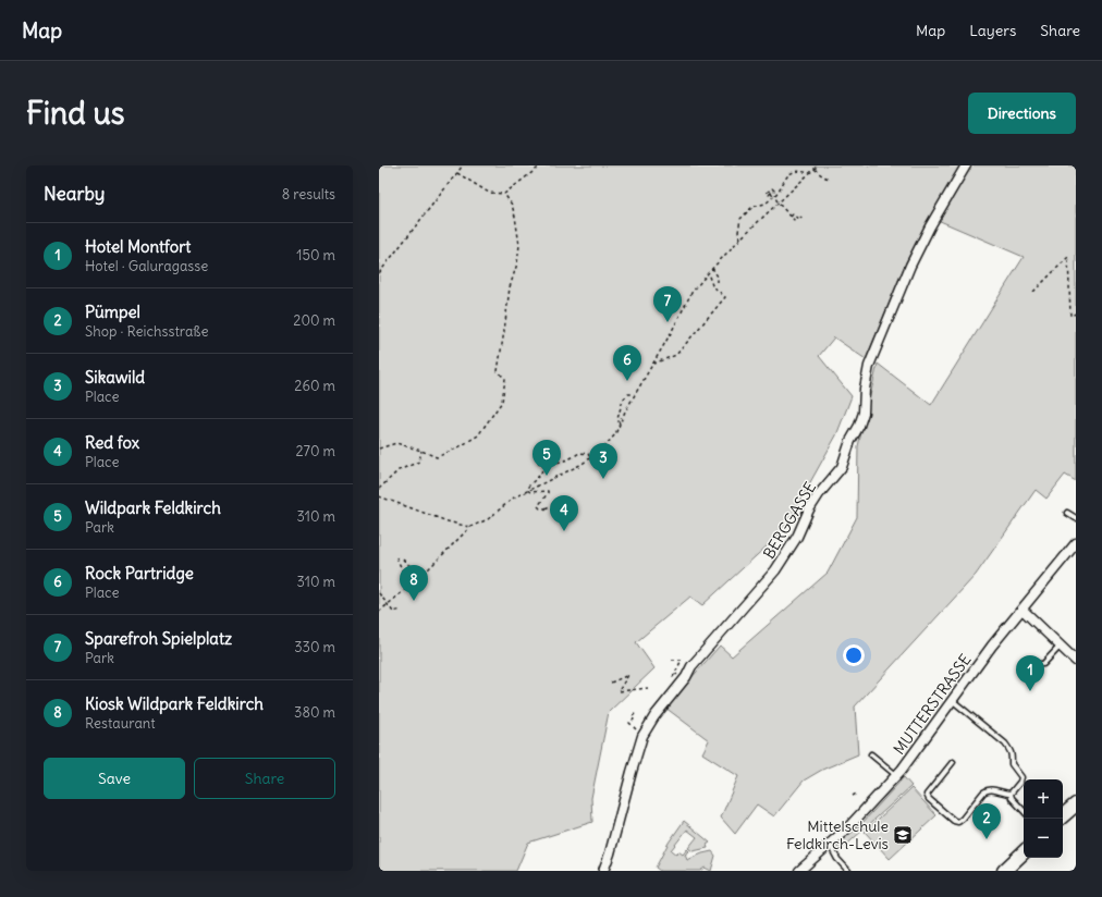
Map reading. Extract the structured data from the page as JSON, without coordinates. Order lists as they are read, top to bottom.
{
  "streets": {
    "street": ["BERGGASSE", "MUTTERSTRASSE"]
  },
  "places": {
    "school or university": ["Mittelschule Feldkirch-Levis"]
  },
  "page": {
    "header": "Map",
    "nav": ["Map", "Layers", "Share"],
    "buttons": [
      "Directions",
      ["Save", "Share"]
    ],
    "title": "Find us",
    "heading": ["Nearby", "8 results"],
    "list": [
      {
        "mark": "1",
        "name": "Hotel Montfort",
        "note": "Hotel · Galuragasse",
        "value": "150 m"
      },
      {
        "mark": "2",
        "name": "Pümpel",
        "note": "Shop · Reichsstraße",
        "value": "200 m"
      },
      {
        "mark": "3",
        "name": "Sikawild",
        "note": "Place",
        "value": "260 m"
      },
      {
        "mark": "4",
        "name": "Red fox",
        "note": "Place",
        "value": "270 m"
      },
      {
        "mark": "5",
        "name": "Wildpark Feldkirch",
        "note": "Park",
        "value": "310 m"
      },
      {
        "mark": "6",
        "name": "Rock Partridge",
        "note": "Place",
        "value": "310 m"
      },
      {
        "mark": "7",
        "name": "Sparefroh Spielplatz",
        "note": "Park",
        "value": "330 m"
      },
      {
        "mark": "8",
        "name": "Kiosk Wildpark Feldkirch",
        "note": "Restaurant",
        "value": "380 m"
      }
    ],
    "pins": [
      "7",
      "6",
      "5",
      "3",
      "4",
      "8",
      "1",
      "2"
    ],
    "map_buttons": ["+", "−"]
  }
}
